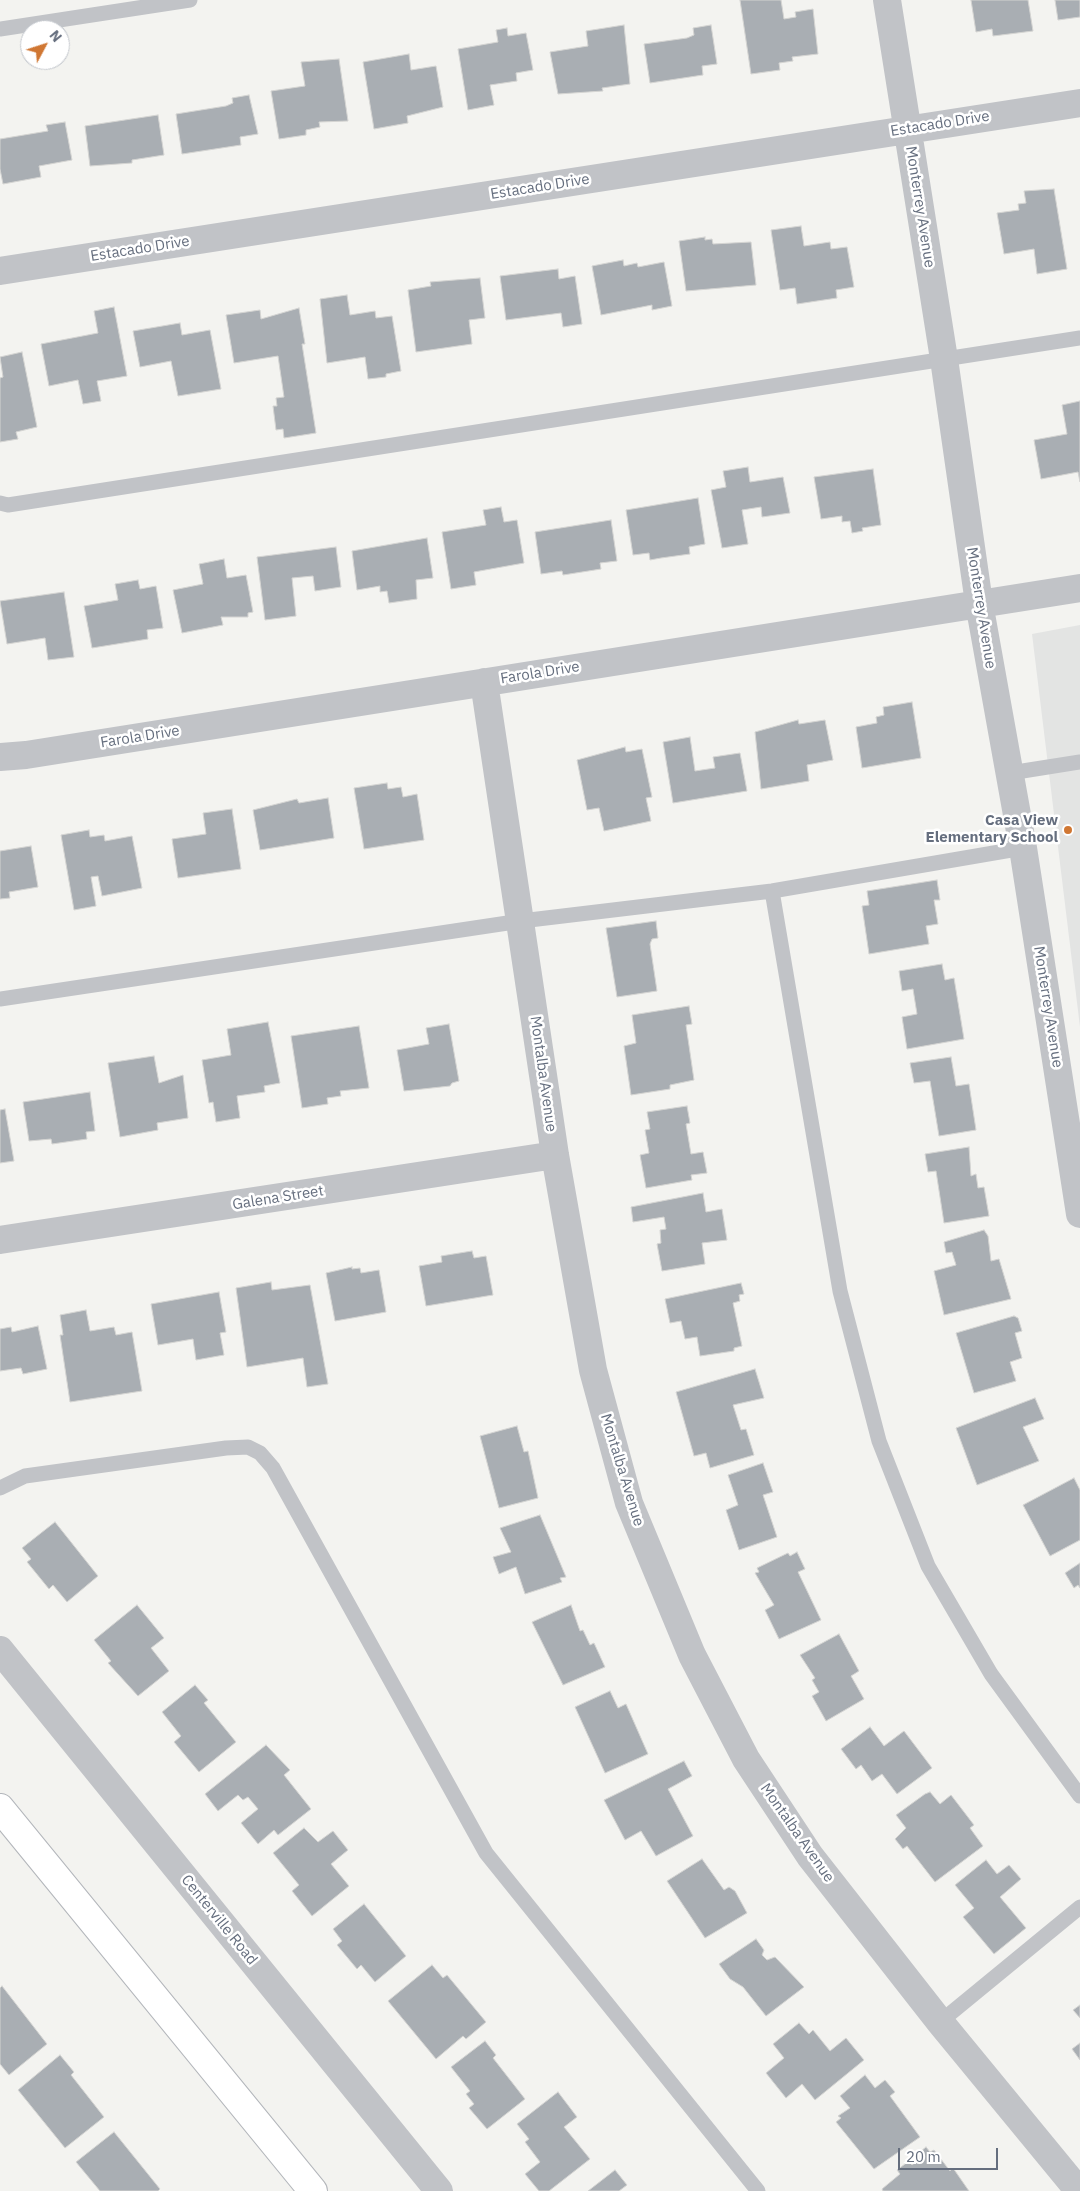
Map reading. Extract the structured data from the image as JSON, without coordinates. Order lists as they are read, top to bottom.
{
  "streets": {
    "street": [
      "Estacado Drive",
      "Monterrey Avenue",
      "Farola Drive",
      "Montalba Avenue",
      "Galena Street",
      "Centerville Road"
    ]
  },
  "crossings": [
    ["Estacado Drive", "Monterrey Avenue"],
    ["Monterrey Avenue", "Farola Drive"],
    ["Farola Drive", "Montalba Avenue"],
    ["Montalba Avenue", "Galena Street"]
  ],
  "places": ["Casa View Elementary School"],
  "scale_bar": "20 m",
  "north": "top right"
}
